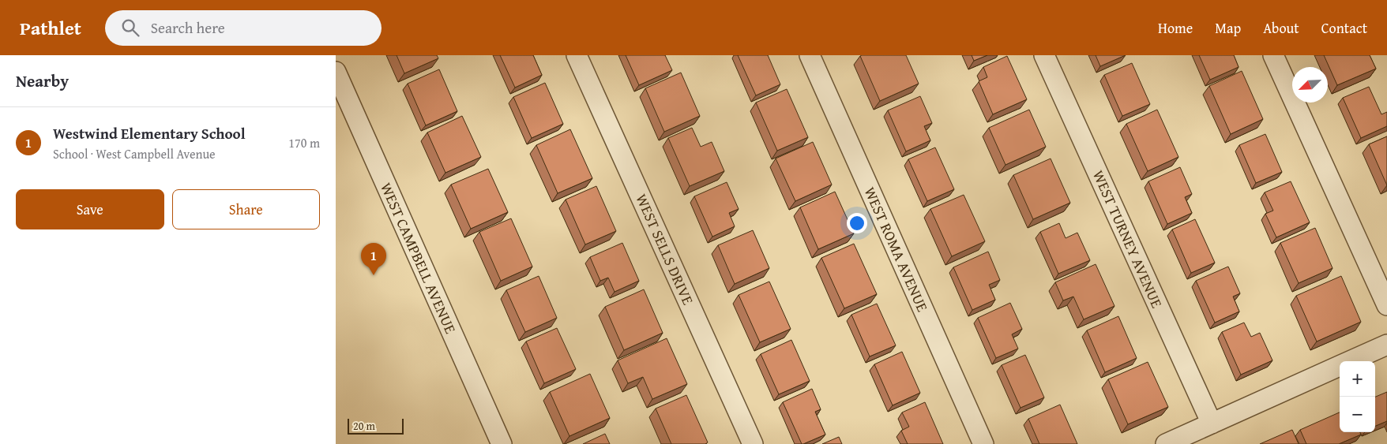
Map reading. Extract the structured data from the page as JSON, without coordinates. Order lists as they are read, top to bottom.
{
  "streets": {
    "street": [
      "WEST TURNEY AVENUE",
      "WEST SELLS DRIVE",
      "WEST ROMA AVENUE",
      "WEST CAMPBELL AVENUE"
    ]
  },
  "scale_bar": "20 m",
  "north": "bottom left",
  "page": {
    "header": "Pathlet",
    "search": "Search here",
    "nav": [
      "Home",
      "Map",
      "About",
      "Contact"
    ],
    "heading": "Nearby",
    "list": [
      {
        "mark": "1",
        "name": "Westwind Elementary School",
        "note": "School · West Campbell Avenue",
        "value": "170 m"
      }
    ],
    "buttons": ["Save", "Share"],
    "pins": "1",
    "map_buttons": ["+", "−"],
    "scale": "20 m"
  }
}
